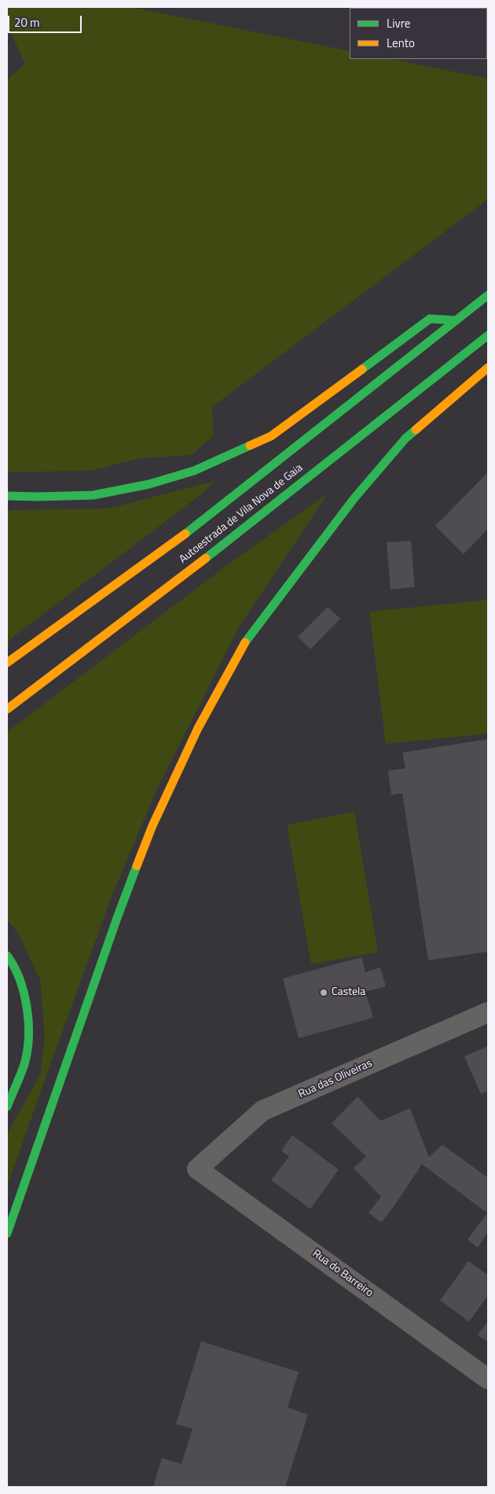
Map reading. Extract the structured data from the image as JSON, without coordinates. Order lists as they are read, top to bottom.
{
  "streets": {
    "highway": ["Autoestrada de Vila Nova de Gaia"],
    "street": ["Rua das Oliveiras", "Rua do Barreiro"]
  },
  "crossings": [
    ["Rua das Oliveiras", "Rua do Barreiro"]
  ],
  "places": ["Castela"],
  "legend": ["Livre", "Lento"],
  "scale_bar": "20 m"
}
